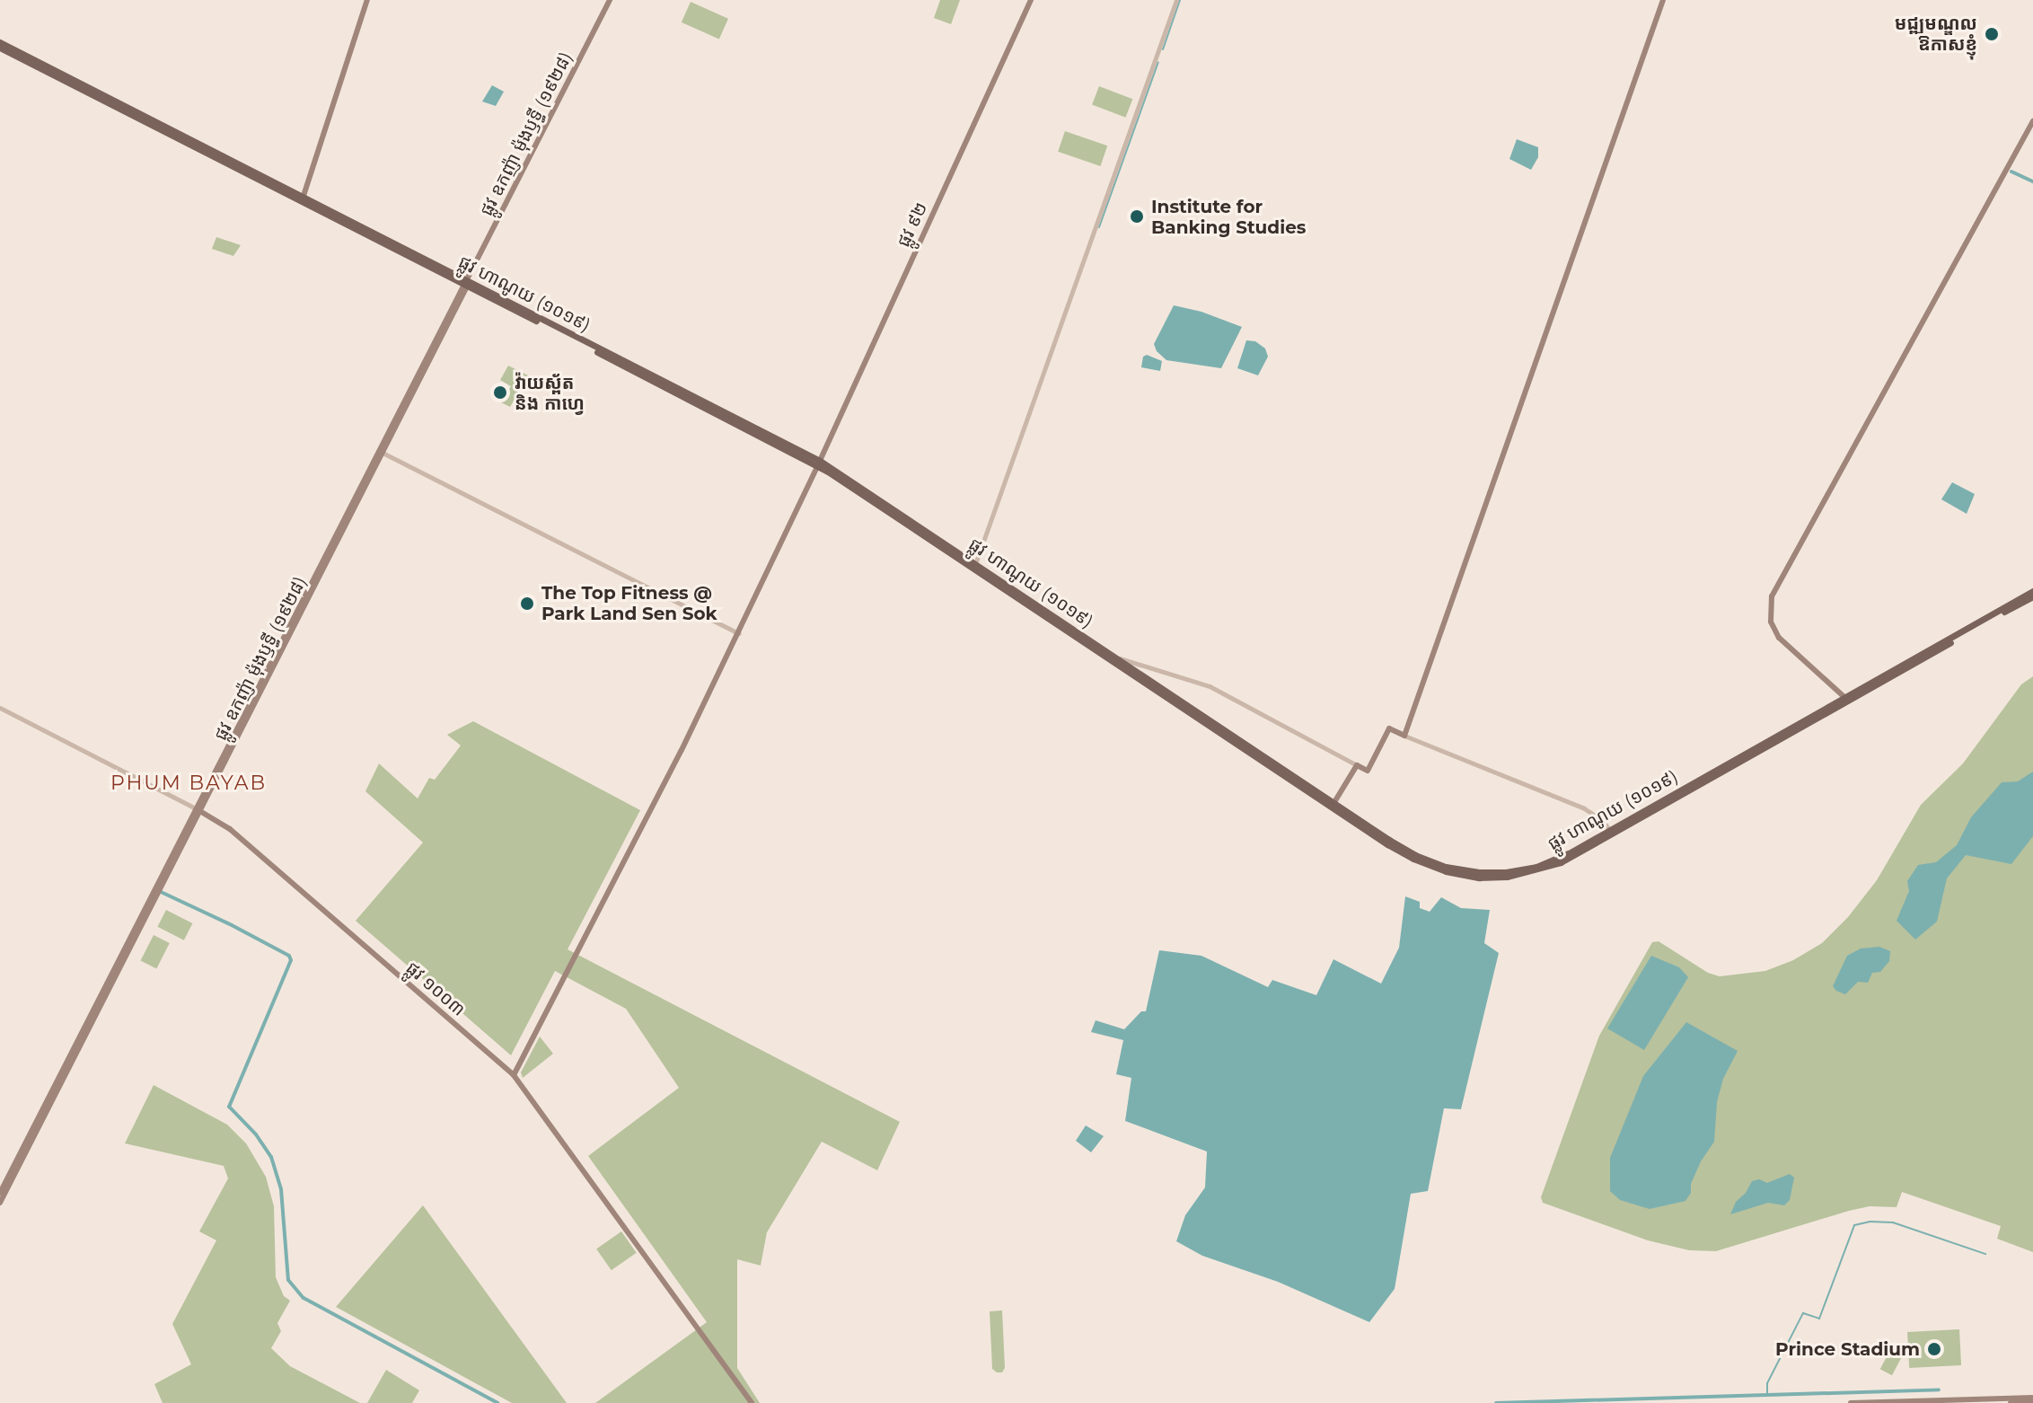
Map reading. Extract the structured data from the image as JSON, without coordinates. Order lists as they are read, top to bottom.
{
  "streets": {
    "main road": [
      "ផ្លូវ ឧកញ៉ា ម៉ុងឫទ្ធី (១៩២៨)",
      "ផ្លូវ ៩២",
      "ផ្លូវ ហាណូយ (១០១៩)",
      "ផ្លូវ ១០០៣"
    ]
  },
  "crossings": [
    ["ផ្លូវ ឧកញ៉ា ម៉ុងឫទ្ធី (១៩២៨)", "ផ្លូវ ហាណូយ (១០១៩)"],
    ["ផ្លូវ ឧកញ៉ា ម៉ុងឫទ្ធី (១៩២៨)", "ផ្លូវ ១០០៣"],
    ["ផ្លូវ ៩២", "ផ្លូវ ហាណូយ (១០១៩)"],
    ["ផ្លូវ ៩២", "ផ្លូវ ១០០៣"]
  ],
  "districts": ["PHUM BAYAB"],
  "places": [
    "មជ្ឍមណ្ឌល ឱកាសខ្ញុំ",
    "Institute for Banking Studies",
    "វ៉ាយស្ព័ត និង កាហ្វេ",
    "The Top Fitness @ Park Land Sen Sok",
    "Prince Stadium"
  ]
}
